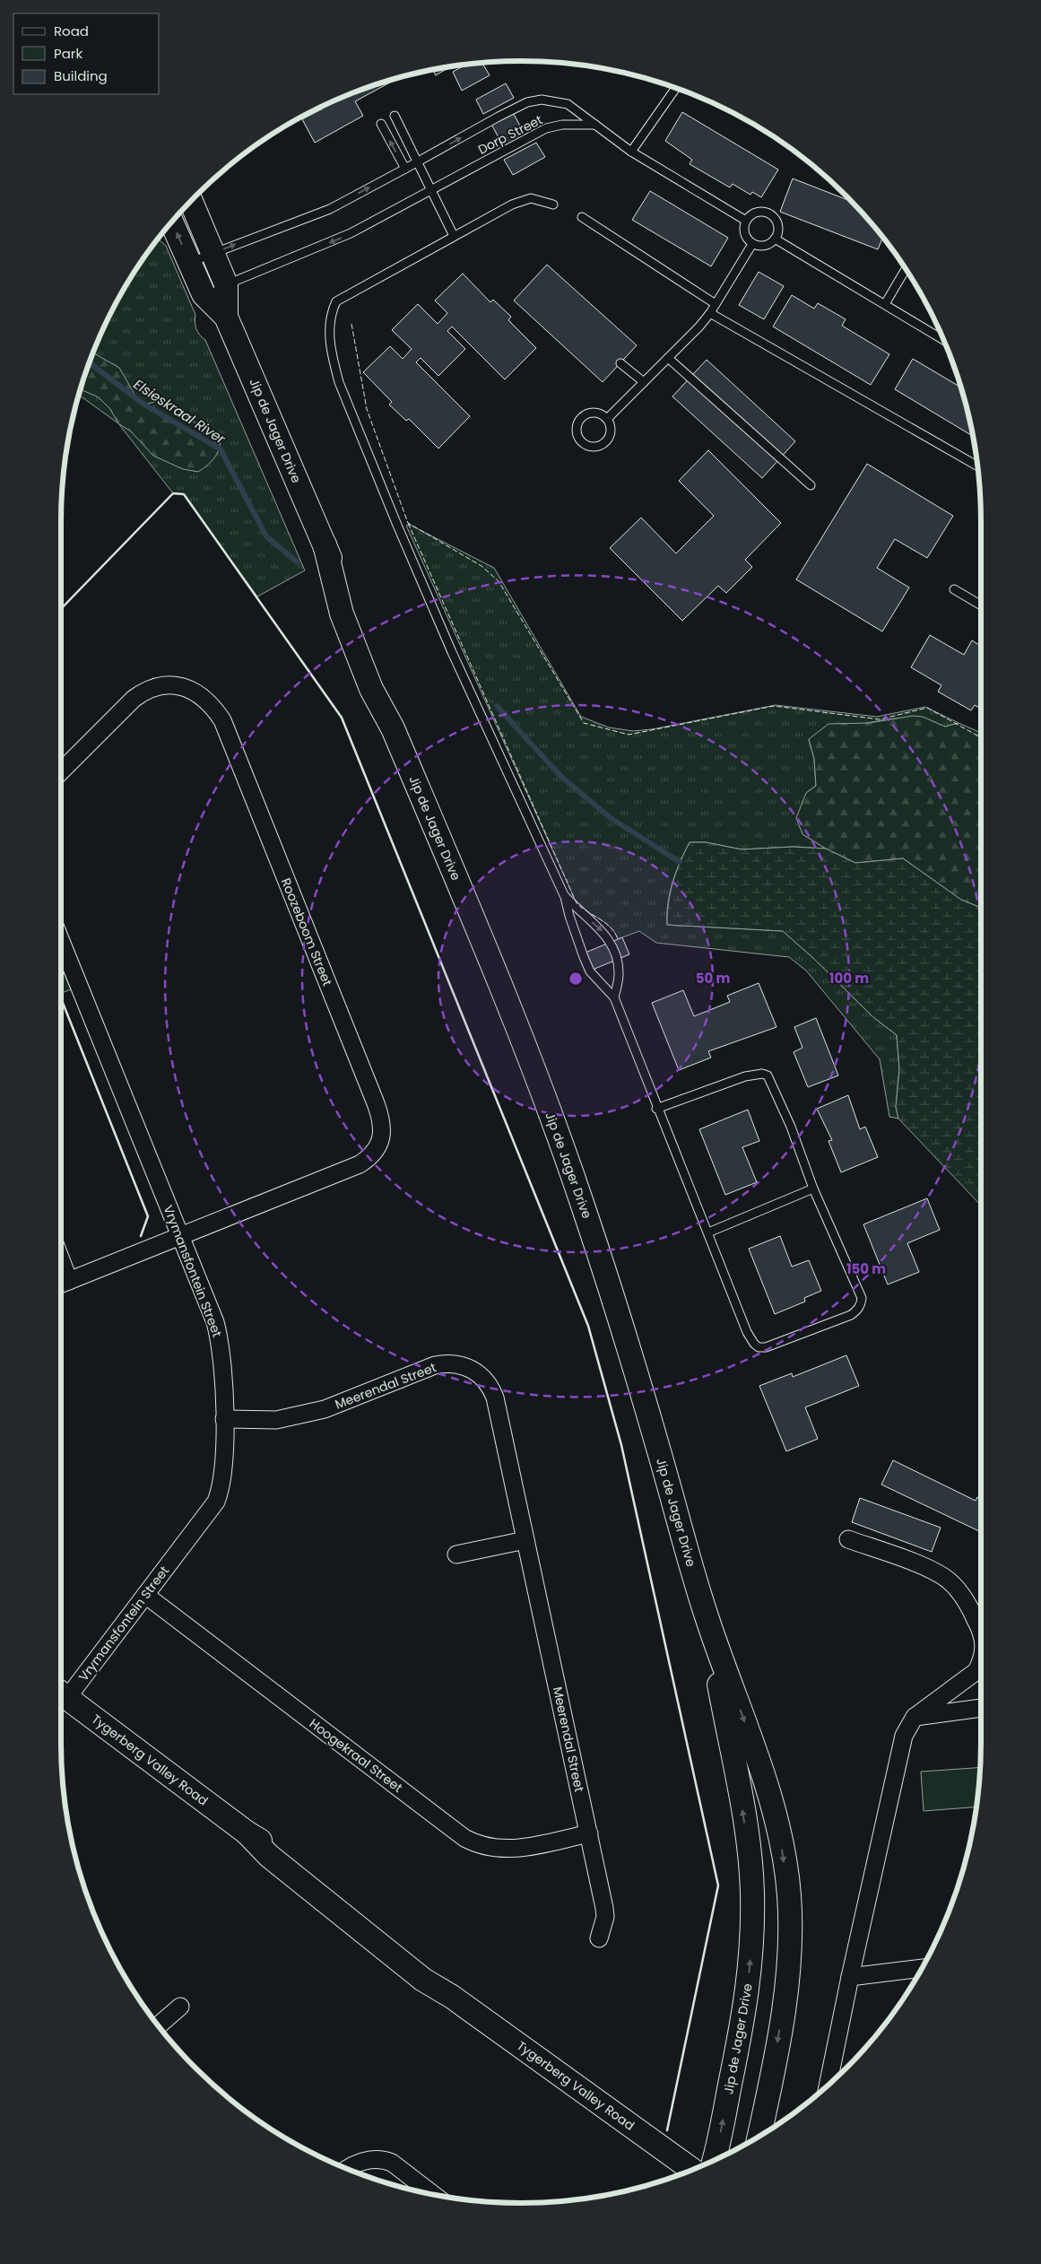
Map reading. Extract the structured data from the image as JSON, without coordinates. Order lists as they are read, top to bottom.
{
  "streets": {
    "main road": ["Jip de Jager Drive", "Tygerberg Valley Road"],
    "street": [
      "Roozeboom Street",
      "Vrymansfontein Street",
      "Meerendal Street",
      "Hoogekraal Street"
    ],
    "lane": ["Dorp Street"]
  },
  "crossings": [
    ["Dorp Street", "Jip de Jager Drive"],
    ["Roozeboom Street", "Vrymansfontein Street"],
    ["Vrymansfontein Street", "Meerendal Street"],
    ["Vrymansfontein Street", "Hoogekraal Street"],
    ["Meerendal Street", "Hoogekraal Street"]
  ],
  "water": ["Elsieskraal River"],
  "legend": ["Road", "Park", "Building"],
  "rings": ["50 m", "100 m", "150 m"]
}
